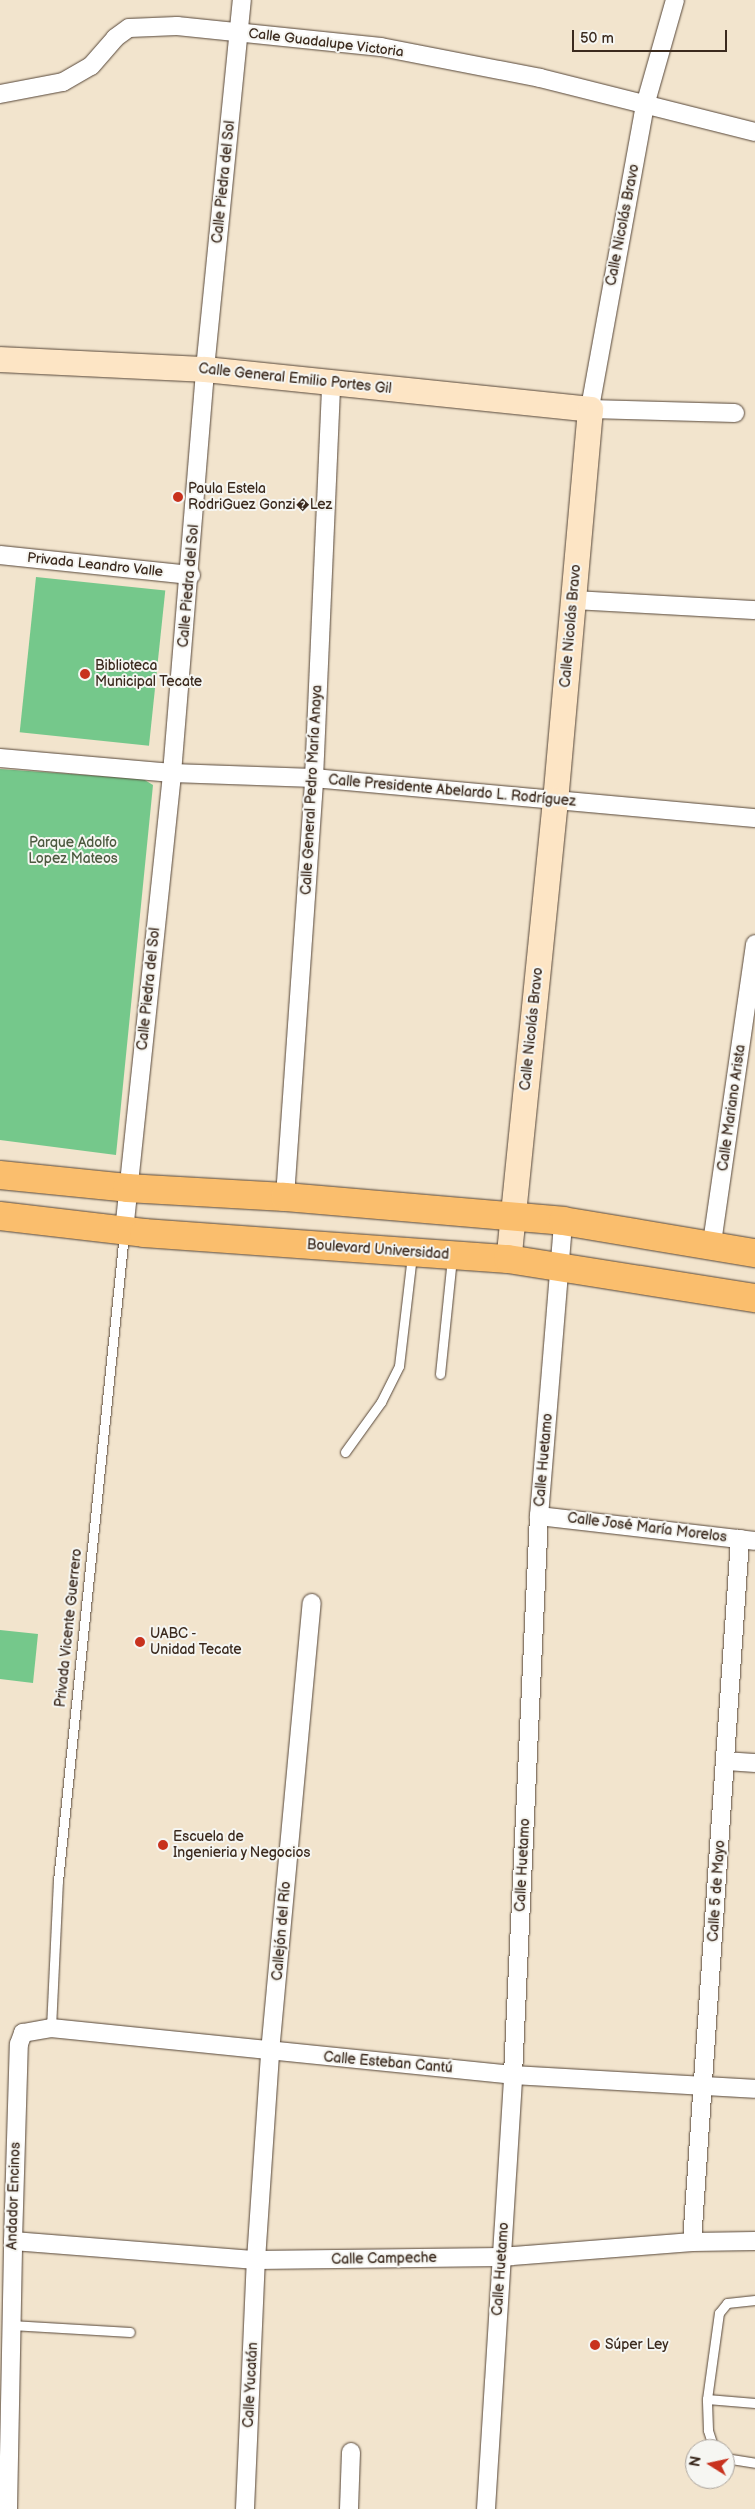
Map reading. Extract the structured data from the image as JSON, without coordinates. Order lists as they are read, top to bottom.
{
  "streets": {
    "main road": ["Boulevard Universidad"],
    "street": [
      "Calle Guadalupe Victoria",
      "Calle Piedra del Sol",
      "Calle Nicolás Bravo",
      "Calle General Emilio Portes Gil",
      "Privada Leandro Valle",
      "Calle General Pedro María Anaya",
      "Calle Presidente Abelardo L. Rodríguez",
      "Calle Mariano Arista",
      "Calle Huetamo",
      "Calle José María Morelos",
      "Calle 5 de Mayo",
      "Callejón del Río",
      "Calle Esteban Cantú",
      "Andador Encinos",
      "Calle Campeche",
      "Calle Yucatán"
    ],
    "lane": ["Privada Vicente Guerrero"]
  },
  "crossings": [
    ["Calle Guadalupe Victoria", "Calle Piedra del Sol"],
    ["Calle Guadalupe Victoria", "Calle Nicolás Bravo"],
    ["Calle Piedra del Sol", "Calle General Emilio Portes Gil"],
    ["Calle Piedra del Sol", "Privada Leandro Valle"],
    ["Calle Piedra del Sol", "Calle Presidente Abelardo L. Rodríguez"],
    ["Calle Piedra del Sol", "Boulevard Universidad"],
    ["Calle Piedra del Sol", "Privada Vicente Guerrero"],
    ["Calle Nicolás Bravo", "Calle General Emilio Portes Gil"],
    ["Calle Nicolás Bravo", "Calle Presidente Abelardo L. Rodríguez"],
    ["Calle Nicolás Bravo", "Boulevard Universidad"],
    ["Calle General Emilio Portes Gil", "Calle General Pedro María Anaya"],
    ["Calle General Pedro María Anaya", "Calle Presidente Abelardo L. Rodríguez"],
    ["Boulevard Universidad", "Calle Huetamo"],
    ["Boulevard Universidad", "Privada Vicente Guerrero"],
    ["Calle Huetamo", "Calle José María Morelos"],
    ["Calle Huetamo", "Calle Esteban Cantú"],
    ["Calle Huetamo", "Calle Campeche"],
    ["Calle José María Morelos", "Calle 5 de Mayo"],
    ["Privada Vicente Guerrero", "Calle Esteban Cantú"],
    ["Calle 5 de Mayo", "Calle Esteban Cantú"],
    ["Calle 5 de Mayo", "Calle Campeche"],
    ["Callejón del Río", "Calle Esteban Cantú"],
    ["Callejón del Río", "Calle Campeche"],
    ["Callejón del Río", "Calle Yucatán"],
    ["Calle Esteban Cantú", "Andador Encinos"],
    ["Andador Encinos", "Calle Campeche"],
    ["Calle Campeche", "Calle Yucatán"]
  ],
  "parks": ["Parque Adolfo Lopez Mateos"],
  "places": [
    "Paula Estela RodriGuez Gonzi�Lez",
    "Biblioteca Municipal Tecate",
    "UABC - Unidad Tecate",
    "Escuela de Ingenieria y Negocios",
    "Súper Ley"
  ],
  "scale_bar": "50 m",
  "north": "left"
}
